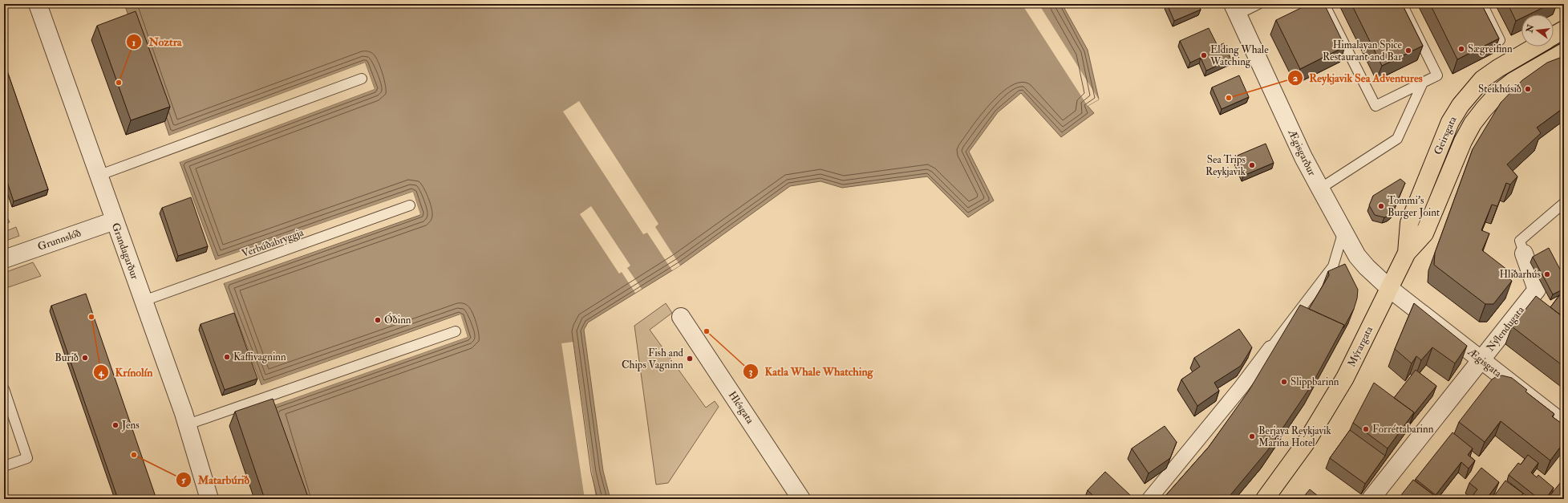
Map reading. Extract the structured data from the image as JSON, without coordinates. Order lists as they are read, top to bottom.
{
  "streets": {
    "main road": ["Geirsgata", "Mýrargata"],
    "street": [
      "Ægisgarður",
      "Grunnslóð",
      "Grandagarður",
      "Nýlendugata",
      "Ægisgata",
      "Hlésgata"
    ],
    "lane": ["Verbúðabryggja"]
  },
  "crossings": [
    ["Geirsgata", "Ægisgarður"],
    ["Geirsgata", "Mýrargata"],
    ["Geirsgata", "Ægisgata"],
    ["Ægisgarður", "Mýrargata"],
    ["Ægisgarður", "Ægisgata"],
    ["Grunnslóð", "Grandagarður"],
    ["Verbúðabryggja", "Grandagarður"],
    ["Nýlendugata", "Ægisgata"],
    ["Mýrargata", "Ægisgata"]
  ],
  "places": [
    "Sægreifinn",
    "Himalayan Spice Restaurant and Bar",
    "Elding Whale Watching",
    "Noztra",
    "Steikhúsið",
    "Reykjavik Sea Adventures",
    "Sea Trips Reykjavik",
    "Tommi's Burger Joint",
    "Hliðarhús",
    "Krínolín",
    "Óðinn",
    "Katla Whale Whatching",
    "Kaffivagninn",
    "Burið",
    "Fish and Chips Vagninn",
    "Slippbarinn",
    "Jens",
    "Forréttabarinn",
    "Berjaya Reykjavik Marina Hotel",
    "Matarbúrið"
  ],
  "north": "left"
}
